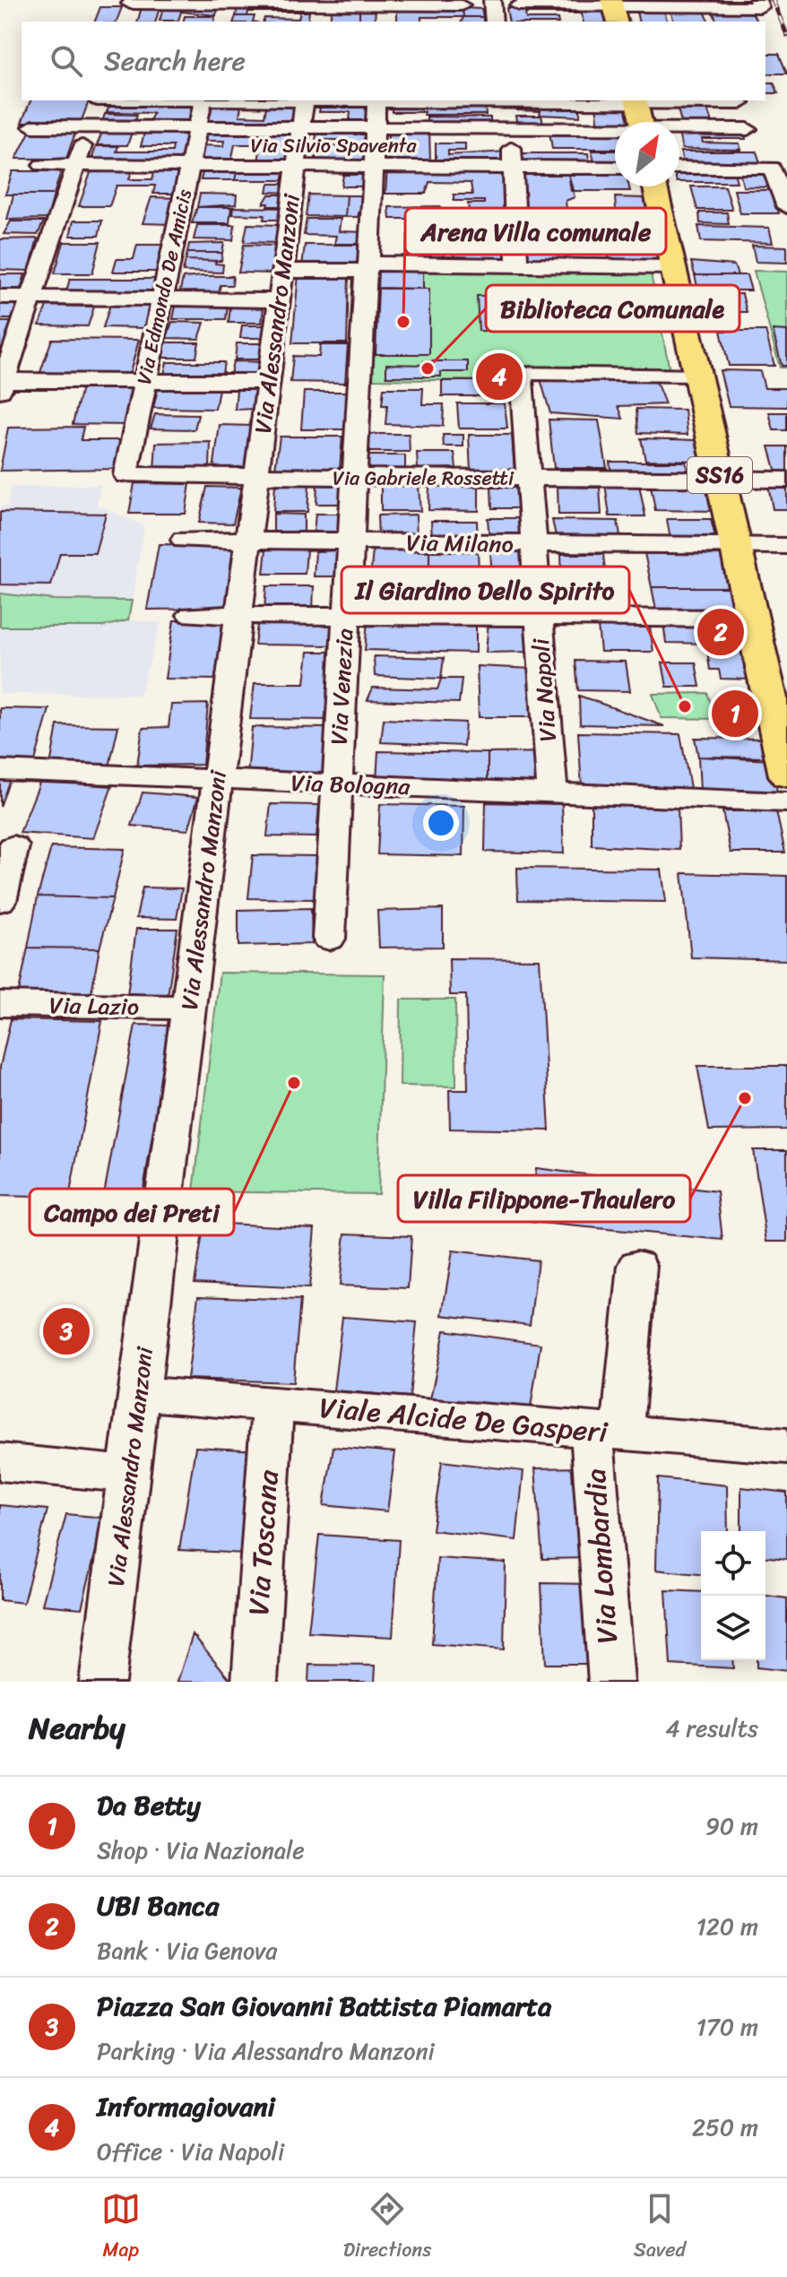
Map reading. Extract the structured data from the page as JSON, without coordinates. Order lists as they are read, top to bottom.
{
  "streets": {
    "main road": ["SS16"],
    "street": [
      "Via Silvio Spaventa",
      "Via Edmondo De Amicis",
      "Via Alessandro Manzoni",
      "Via Gabriele Rossetti",
      "Via Milano",
      "Via Venezia",
      "Via Napoli",
      "Via Bologna",
      "Via Lazio",
      "Viale Alcide De Gasperi",
      "Via Toscana",
      "Via Lombardia"
    ]
  },
  "crossings": [
    ["Via Silvio Spaventa", "Via Edmondo De Amicis"],
    ["Via Silvio Spaventa", "Via Alessandro Manzoni"],
    ["Via Silvio Spaventa", "Via Venezia"],
    ["Via Edmondo De Amicis", "Via Gabriele Rossetti"],
    ["Via Alessandro Manzoni", "Via Gabriele Rossetti"],
    ["Via Alessandro Manzoni", "Via Milano"],
    ["Via Alessandro Manzoni", "Via Bologna"],
    ["Via Alessandro Manzoni", "Via Lazio"],
    ["Via Alessandro Manzoni", "Viale Alcide De Gasperi"],
    ["SS16", "Via Gabriele Rossetti"],
    ["SS16", "Via Milano"],
    ["SS16", "Via Napoli"],
    ["Via Gabriele Rossetti", "Via Venezia"],
    ["Via Gabriele Rossetti", "Via Napoli"],
    ["Via Milano", "Via Venezia"],
    ["Via Milano", "Via Napoli"],
    ["Via Venezia", "Via Bologna"],
    ["Via Napoli", "Via Bologna"],
    ["Viale Alcide De Gasperi", "Via Toscana"],
    ["Viale Alcide De Gasperi", "Via Lombardia"]
  ],
  "places": [
    "Arena Villa comunale",
    "Biblioteca Comunale",
    "Il Giardino Dello Spirito",
    "Campo dei Preti",
    "Villa Filippone-Thaulero"
  ],
  "north": "top right",
  "page": {
    "search": "Search here",
    "pins": [
      "4",
      "2",
      "1",
      "3"
    ],
    "heading": ["Nearby", "4 results"],
    "list": [
      {
        "mark": "1",
        "name": "Da Betty",
        "note": "Shop · Via Nazionale",
        "value": "90 m"
      },
      {
        "mark": "2",
        "name": "UBI Banca",
        "note": "Bank · Via Genova",
        "value": "120 m"
      },
      {
        "mark": "3",
        "name": "Piazza San Giovanni Battista Piamarta",
        "note": "Parking · Via Alessandro Manzoni",
        "value": "170 m"
      },
      {
        "mark": "4",
        "name": "Informagiovani",
        "note": "Office · Via Napoli",
        "value": "250 m"
      }
    ],
    "nav": ["Map", "Directions", "Saved"]
  }
}
